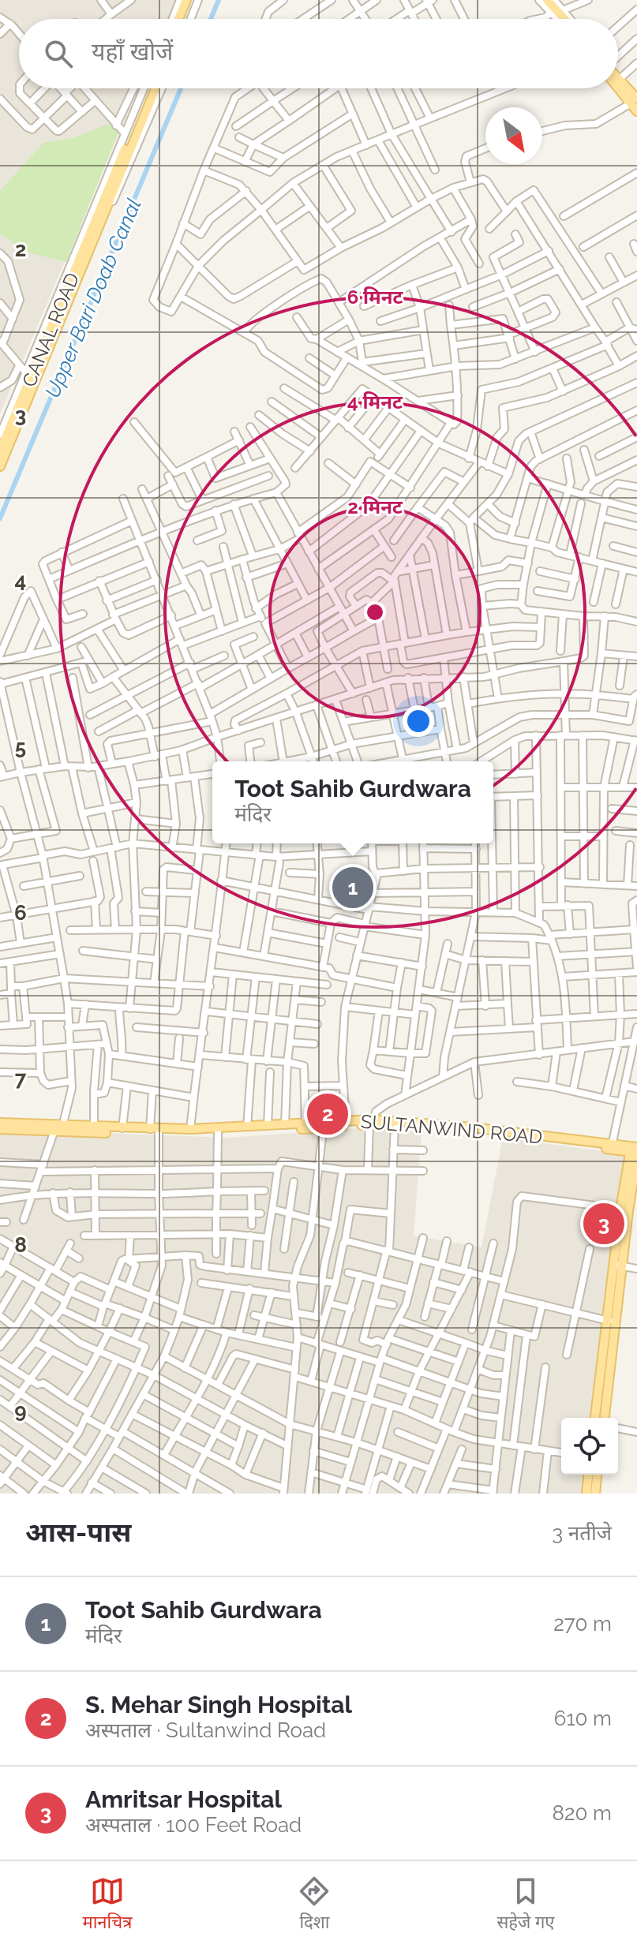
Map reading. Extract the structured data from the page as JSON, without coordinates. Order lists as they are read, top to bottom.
{
  "streets": {
    "main road": ["CANAL ROAD", "SULTANWIND ROAD"]
  },
  "water": ["Upper Bari Doab Canal"],
  "north": "bottom right",
  "page": {
    "search": "यहाँ खोजें",
    "popup": ["Toot Sahib Gurdwara", "मंदिर"],
    "pins": ["1", "2", "3"],
    "heading": ["आस-पास", "3 नतीजे"],
    "list": [
      {
        "mark": "1",
        "name": "Toot Sahib Gurdwara",
        "note": "मंदिर",
        "value": "270 m"
      },
      {
        "mark": "2",
        "name": "S. Mehar Singh Hospital",
        "note": "अस्पताल · Sultanwind Road",
        "value": "610 m"
      },
      {
        "mark": "3",
        "name": "Amritsar Hospital",
        "note": "अस्पताल · 100 Feet Road",
        "value": "820 m"
      }
    ],
    "nav": ["मानचित्र", "दिशा", "सहेजे गए"]
  },
  "grid": {
    "rows": [
      "2",
      "3",
      "4",
      "5",
      "6",
      "7",
      "8",
      "9"
    ]
  },
  "rings": ["6 मिनट", "4 मिनट", "2 मिनट"]
}
